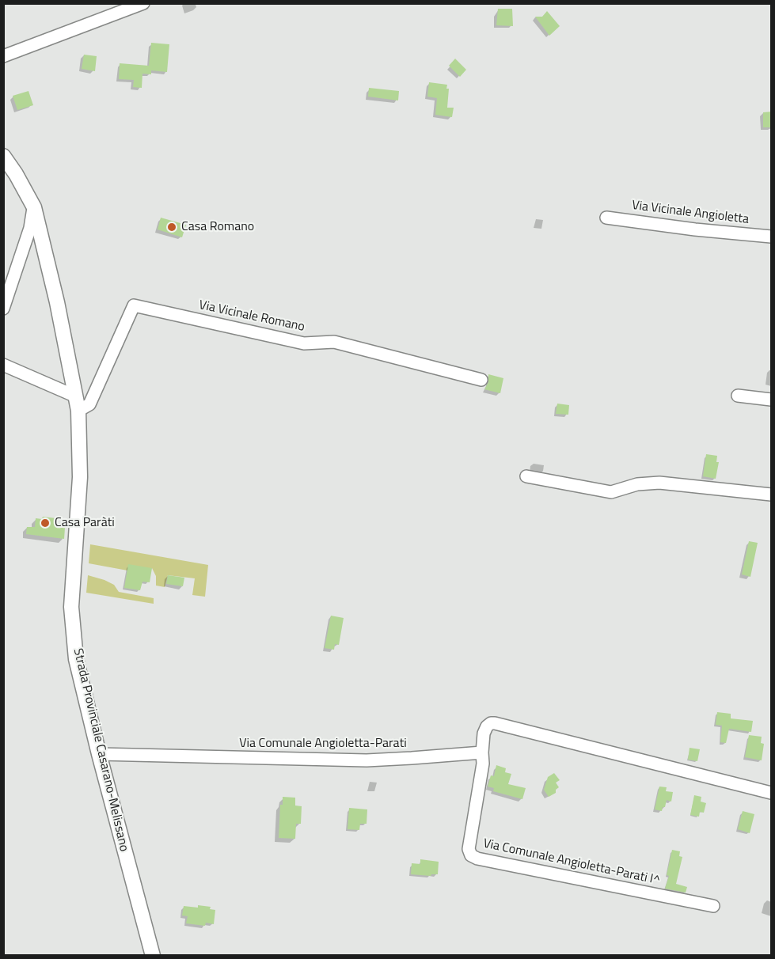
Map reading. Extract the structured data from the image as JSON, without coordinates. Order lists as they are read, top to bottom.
{
  "streets": {
    "main road": ["Strada Provinciale Casarano-Melissano"],
    "street": [
      "Via Vicinale Angioletta",
      "Via Vicinale Romano",
      "Via Comunale Angioletta-Parati",
      "Via Comunale Angioletta-Parati I^"
    ]
  },
  "crossings": [
    ["Via Vicinale Romano", "Strada Provinciale Casarano-Melissano"],
    ["Via Comunale Angioletta-Parati", "Strada Provinciale Casarano-Melissano"],
    ["Via Comunale Angioletta-Parati", "Via Comunale Angioletta-Parati I^"]
  ],
  "places": ["Casa Romano", "Casa Paràti"]
}
